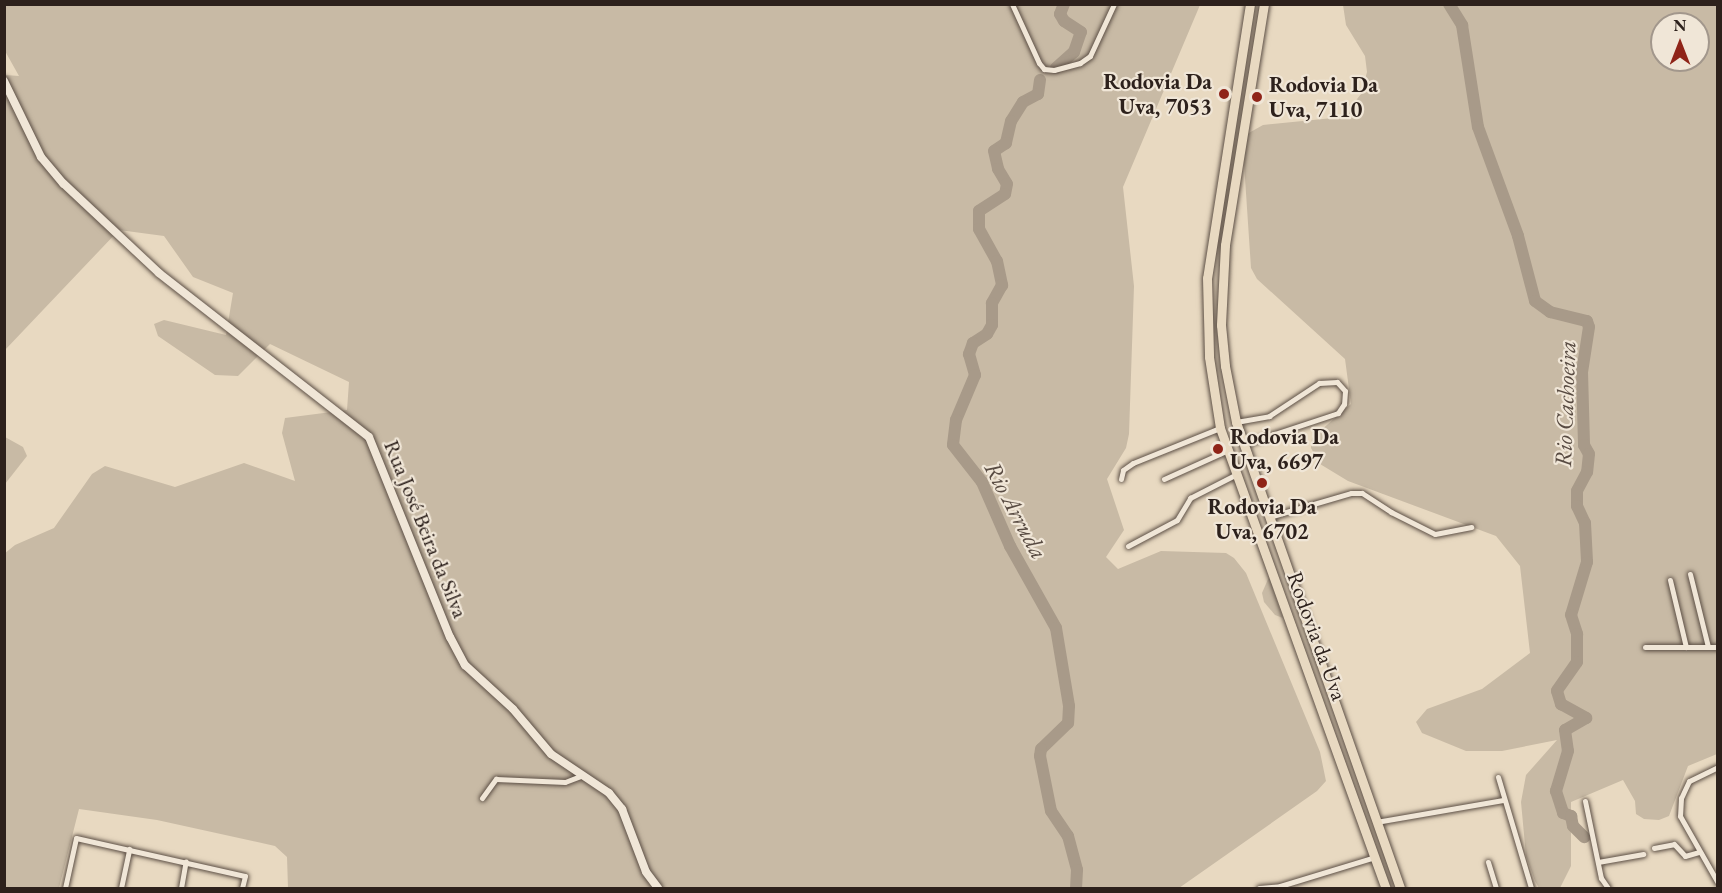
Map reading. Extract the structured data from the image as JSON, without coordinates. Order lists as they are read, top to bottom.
{
  "streets": {
    "main road": ["Rodovia da Uva"],
    "street": ["Rua José Beira da Silva"]
  },
  "water": ["Rio Cachoeira", "Rio Arruda"],
  "places": [
    "Rodovia Da Uva, 7053",
    "Rodovia Da Uva, 7110",
    "Rodovia Da Uva, 6697",
    "Rodovia Da Uva, 6702"
  ],
  "north": "top"
}
